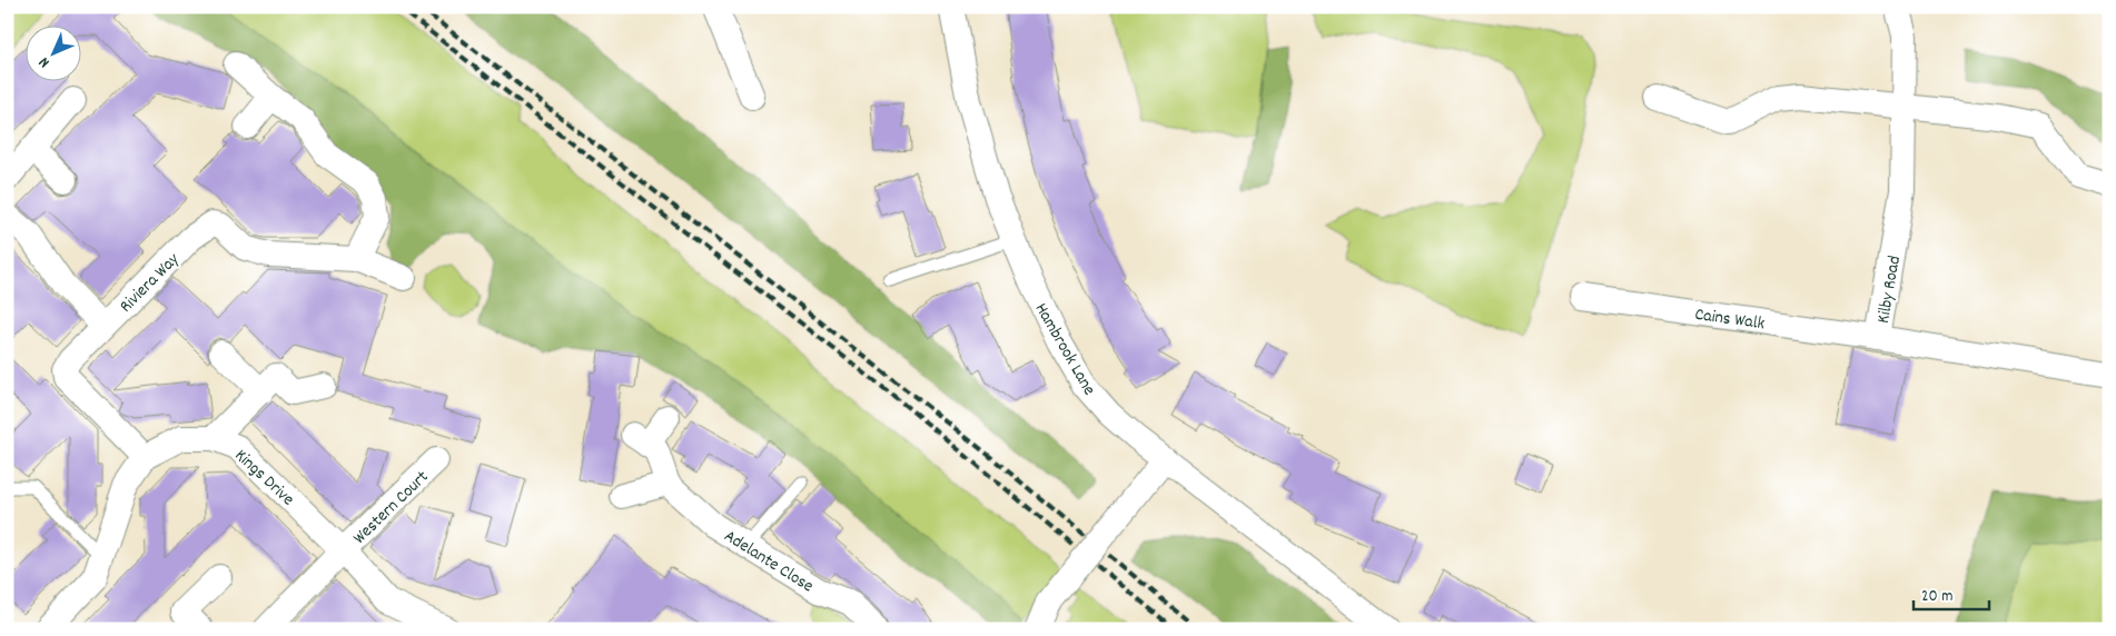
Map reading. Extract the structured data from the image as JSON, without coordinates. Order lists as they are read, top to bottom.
{
  "streets": {
    "street": [
      "Riviera Way",
      "Kilby Road",
      "Cains Walk",
      "Hambrook Lane",
      "Kings Drive",
      "Western Court",
      "Adelante Close"
    ]
  },
  "crossings": [
    ["Riviera Way", "Kings Drive"],
    ["Kilby Road", "Cains Walk"],
    ["Kings Drive", "Western Court"]
  ],
  "scale_bar": "20 m",
  "north": "bottom left"
}
